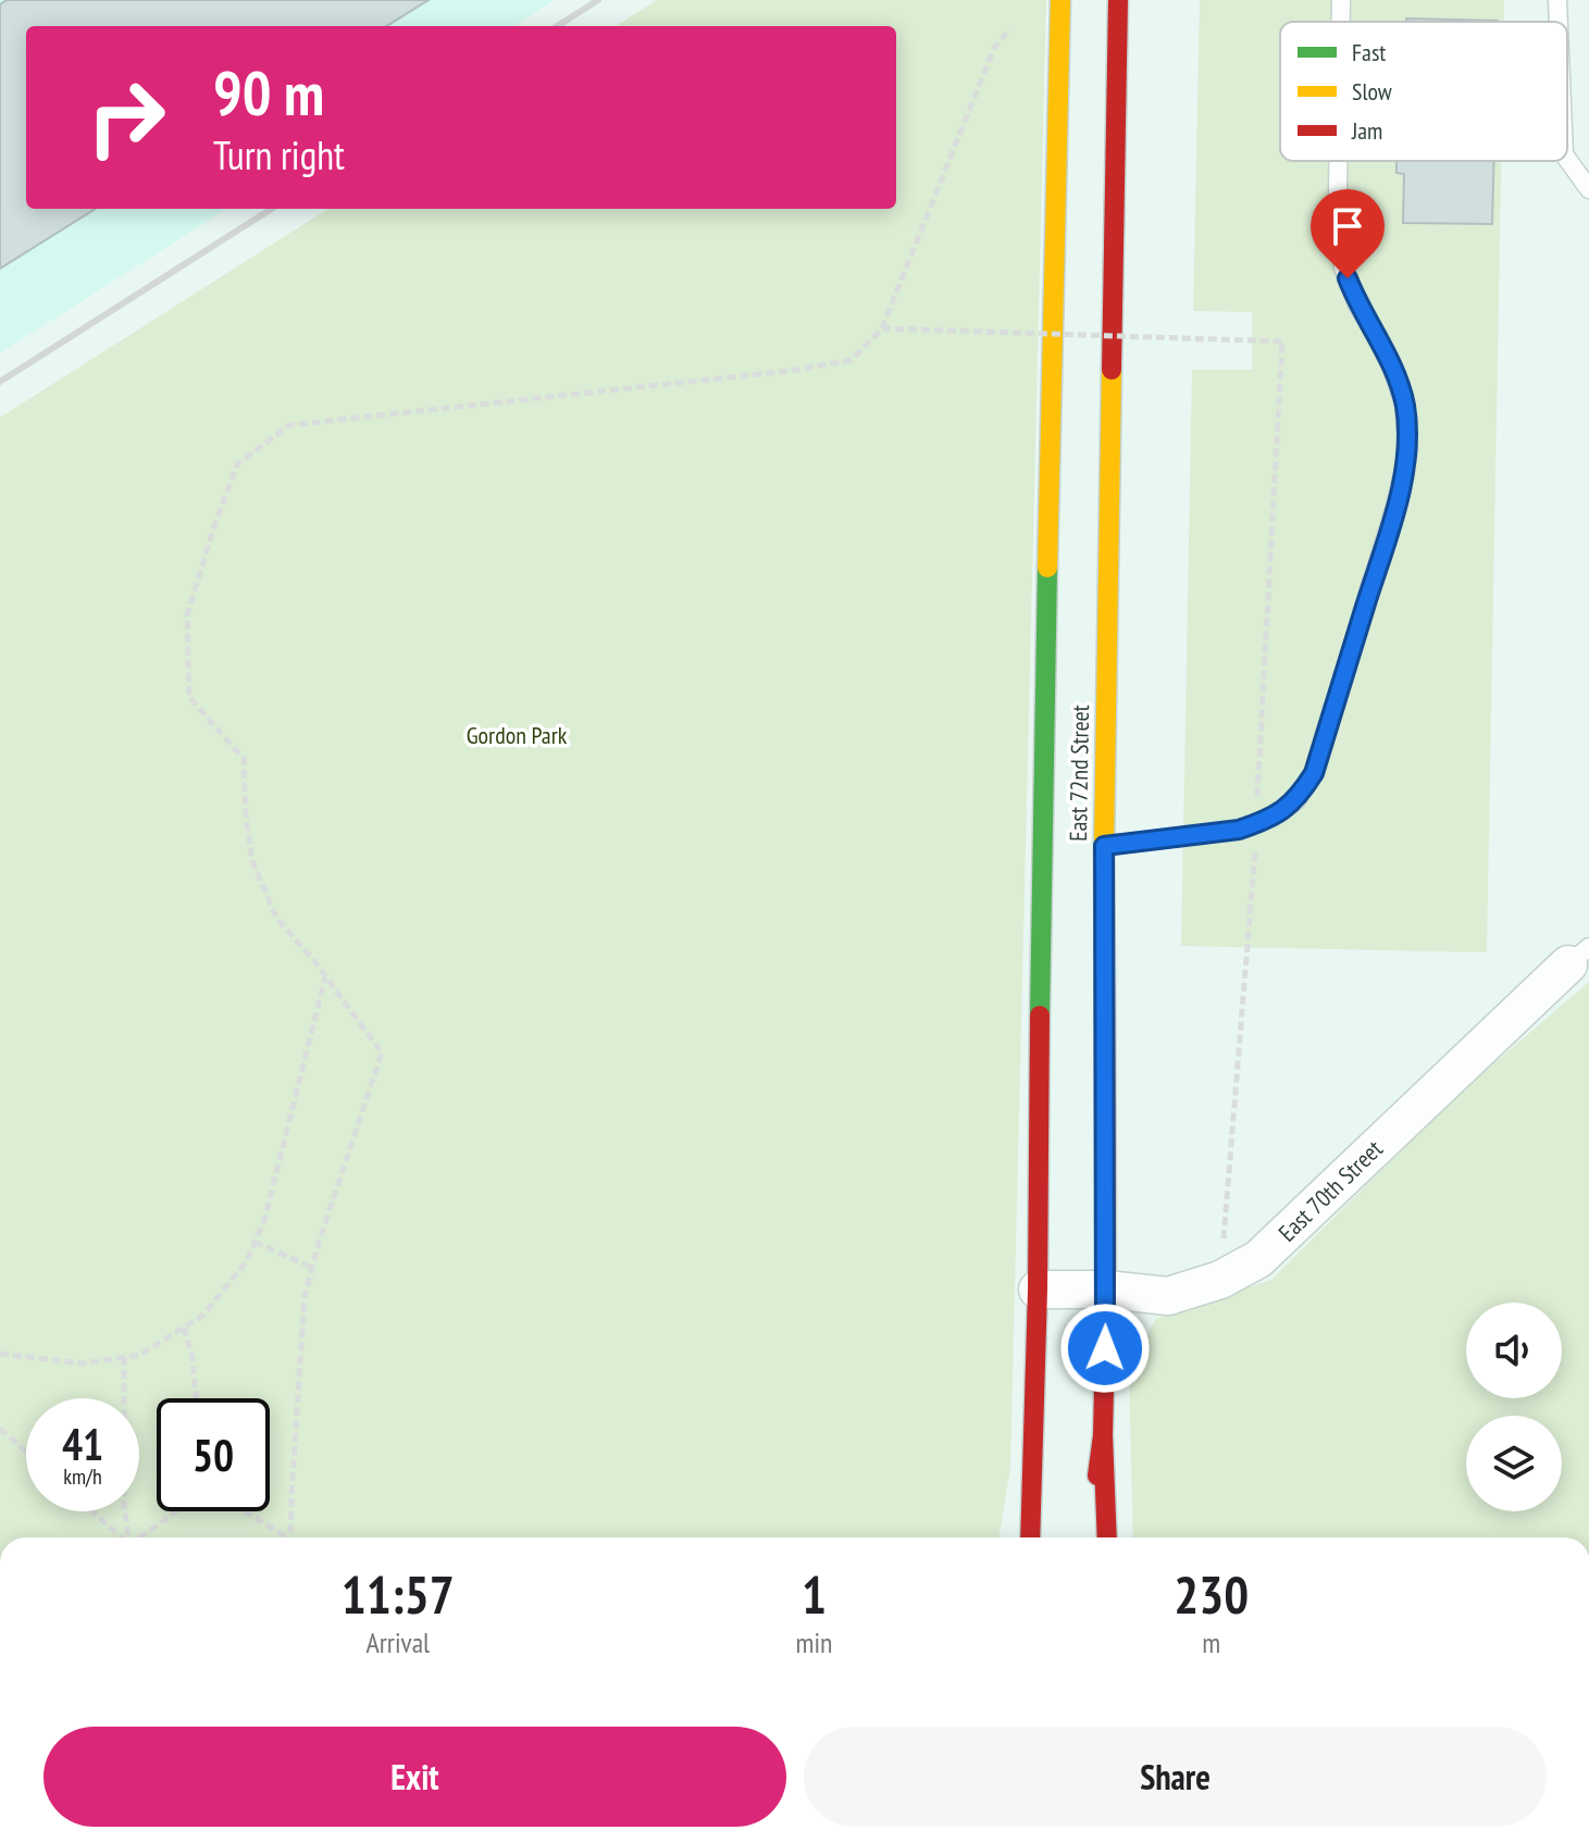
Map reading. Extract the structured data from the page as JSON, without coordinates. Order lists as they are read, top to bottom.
{
  "streets": {
    "main road": ["East 72nd Street"],
    "street": ["East 70th Street"]
  },
  "crossings": [
    ["East 72nd Street", "East 70th Street"]
  ],
  "parks": ["Gordon Park"],
  "legend": ["Fast", "Slow", "Jam"],
  "page": {
    "turn": ["90 m", "Turn right"],
    "speed": "41 km/h",
    "limit": "50",
    "eta": [
      "11:57",
      "Arrival",
      "1",
      "min",
      "230",
      "m"
    ],
    "buttons": ["Exit", "Share"]
  }
}
